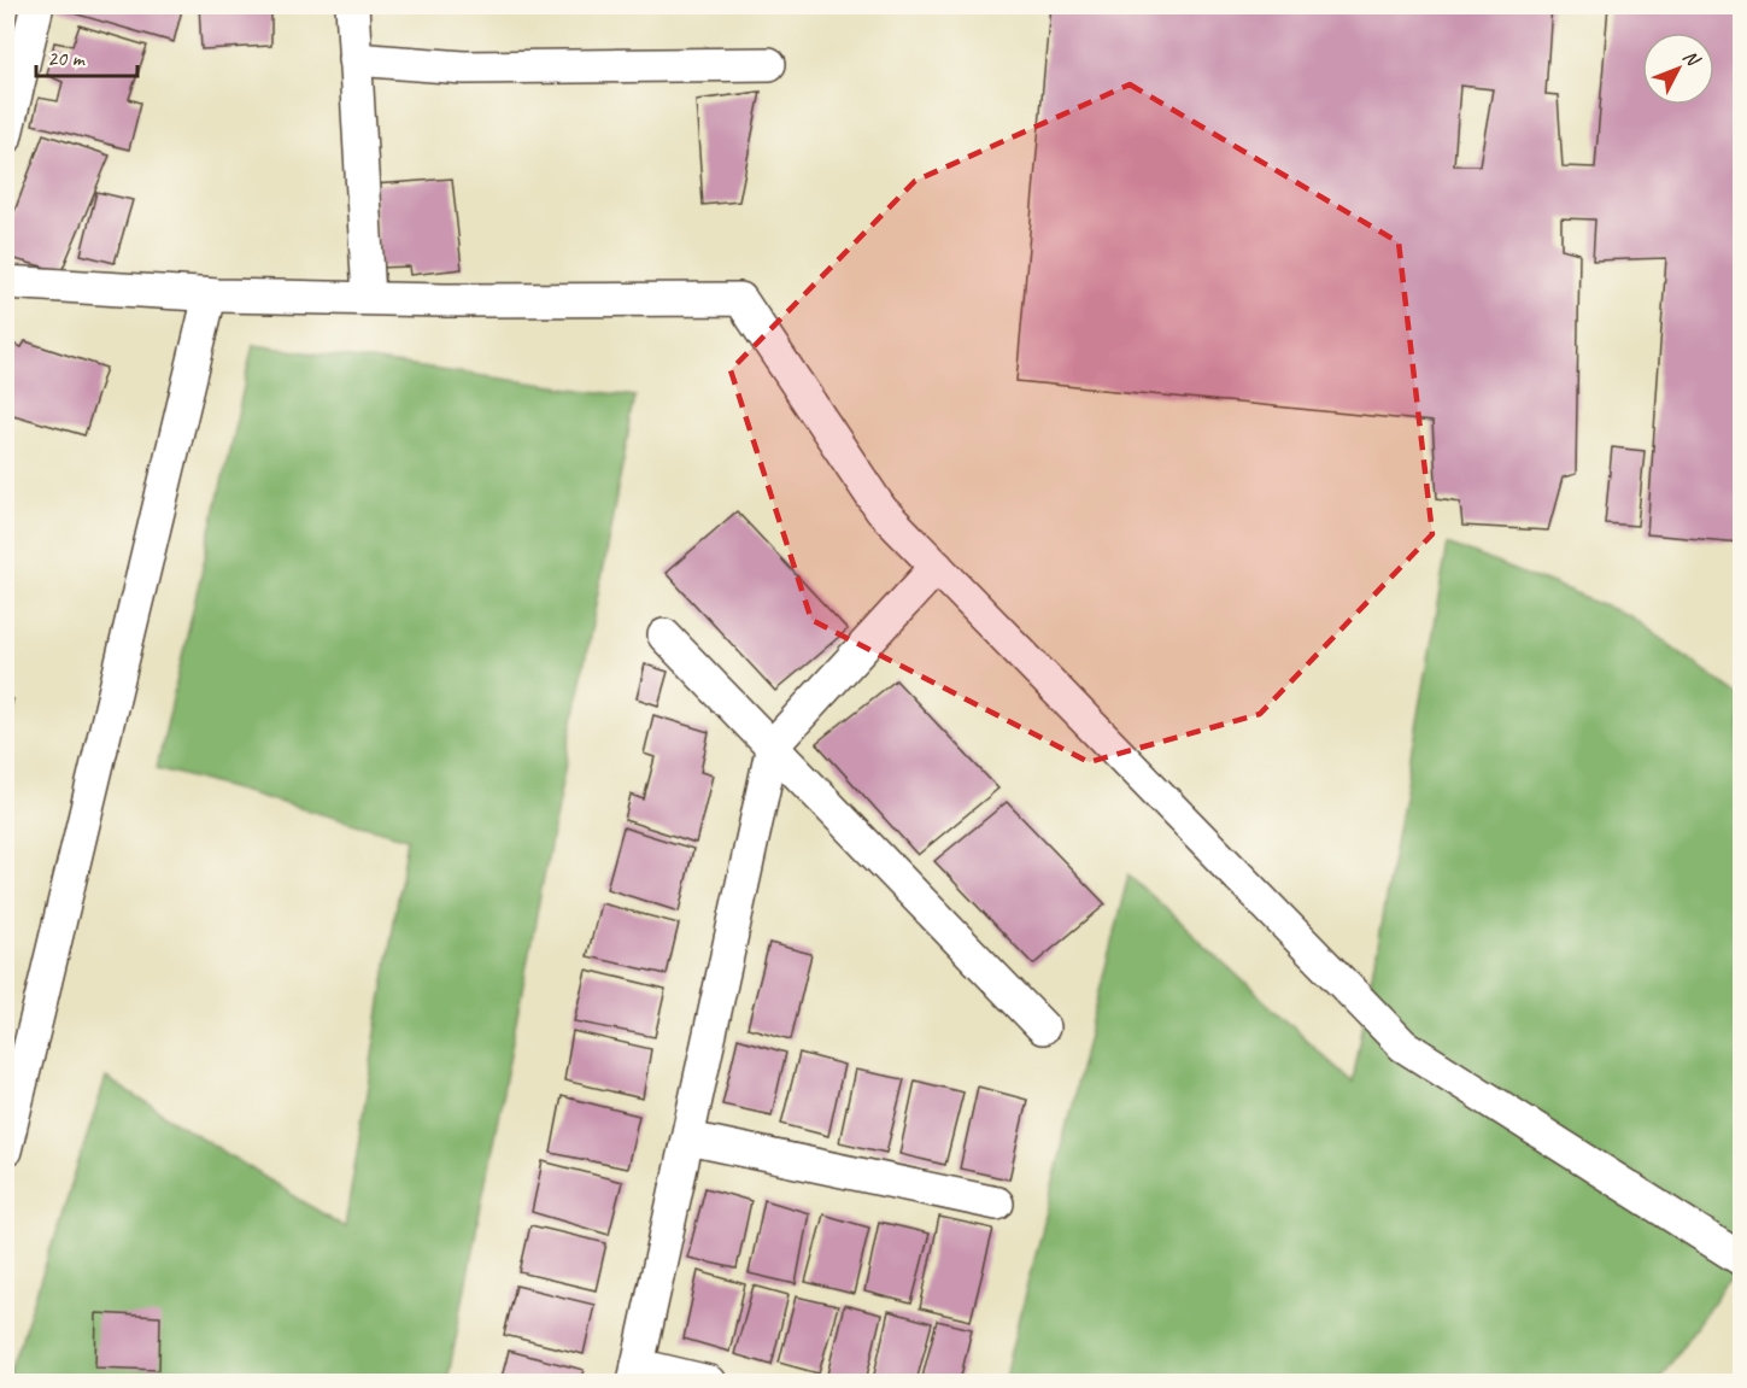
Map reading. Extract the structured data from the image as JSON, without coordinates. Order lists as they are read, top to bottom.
{
  "scale_bar": "20 m",
  "north": "top right"
}
